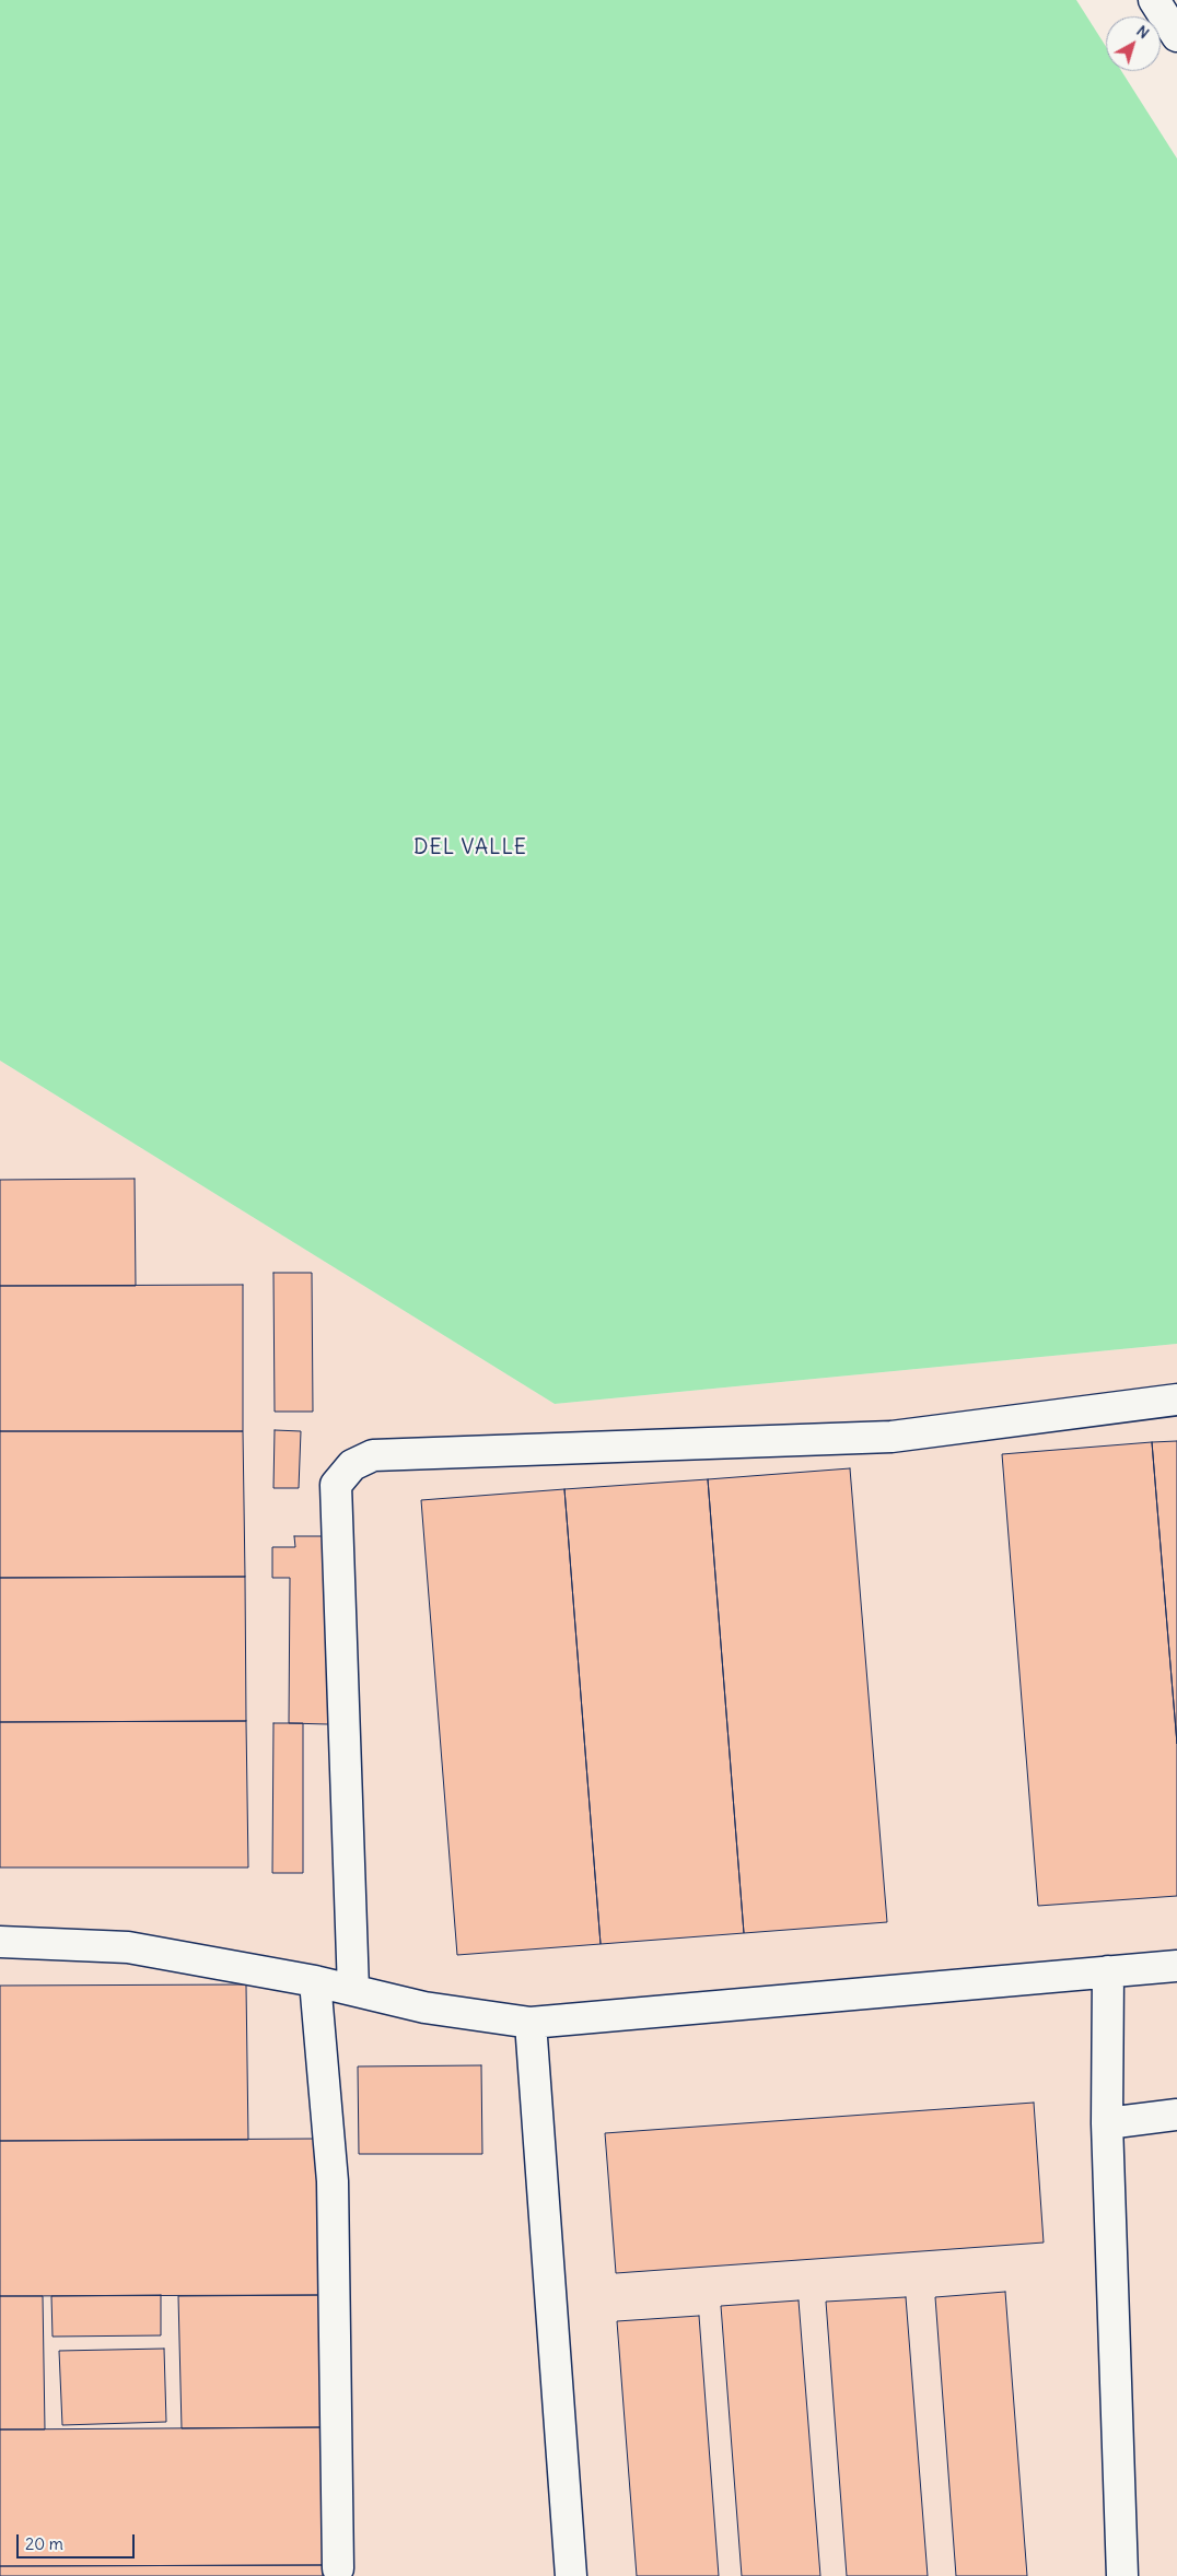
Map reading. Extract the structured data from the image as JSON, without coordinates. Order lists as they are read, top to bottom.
{
  "districts": ["DEL VALLE"],
  "scale_bar": "20 m",
  "north": "top right"
}
